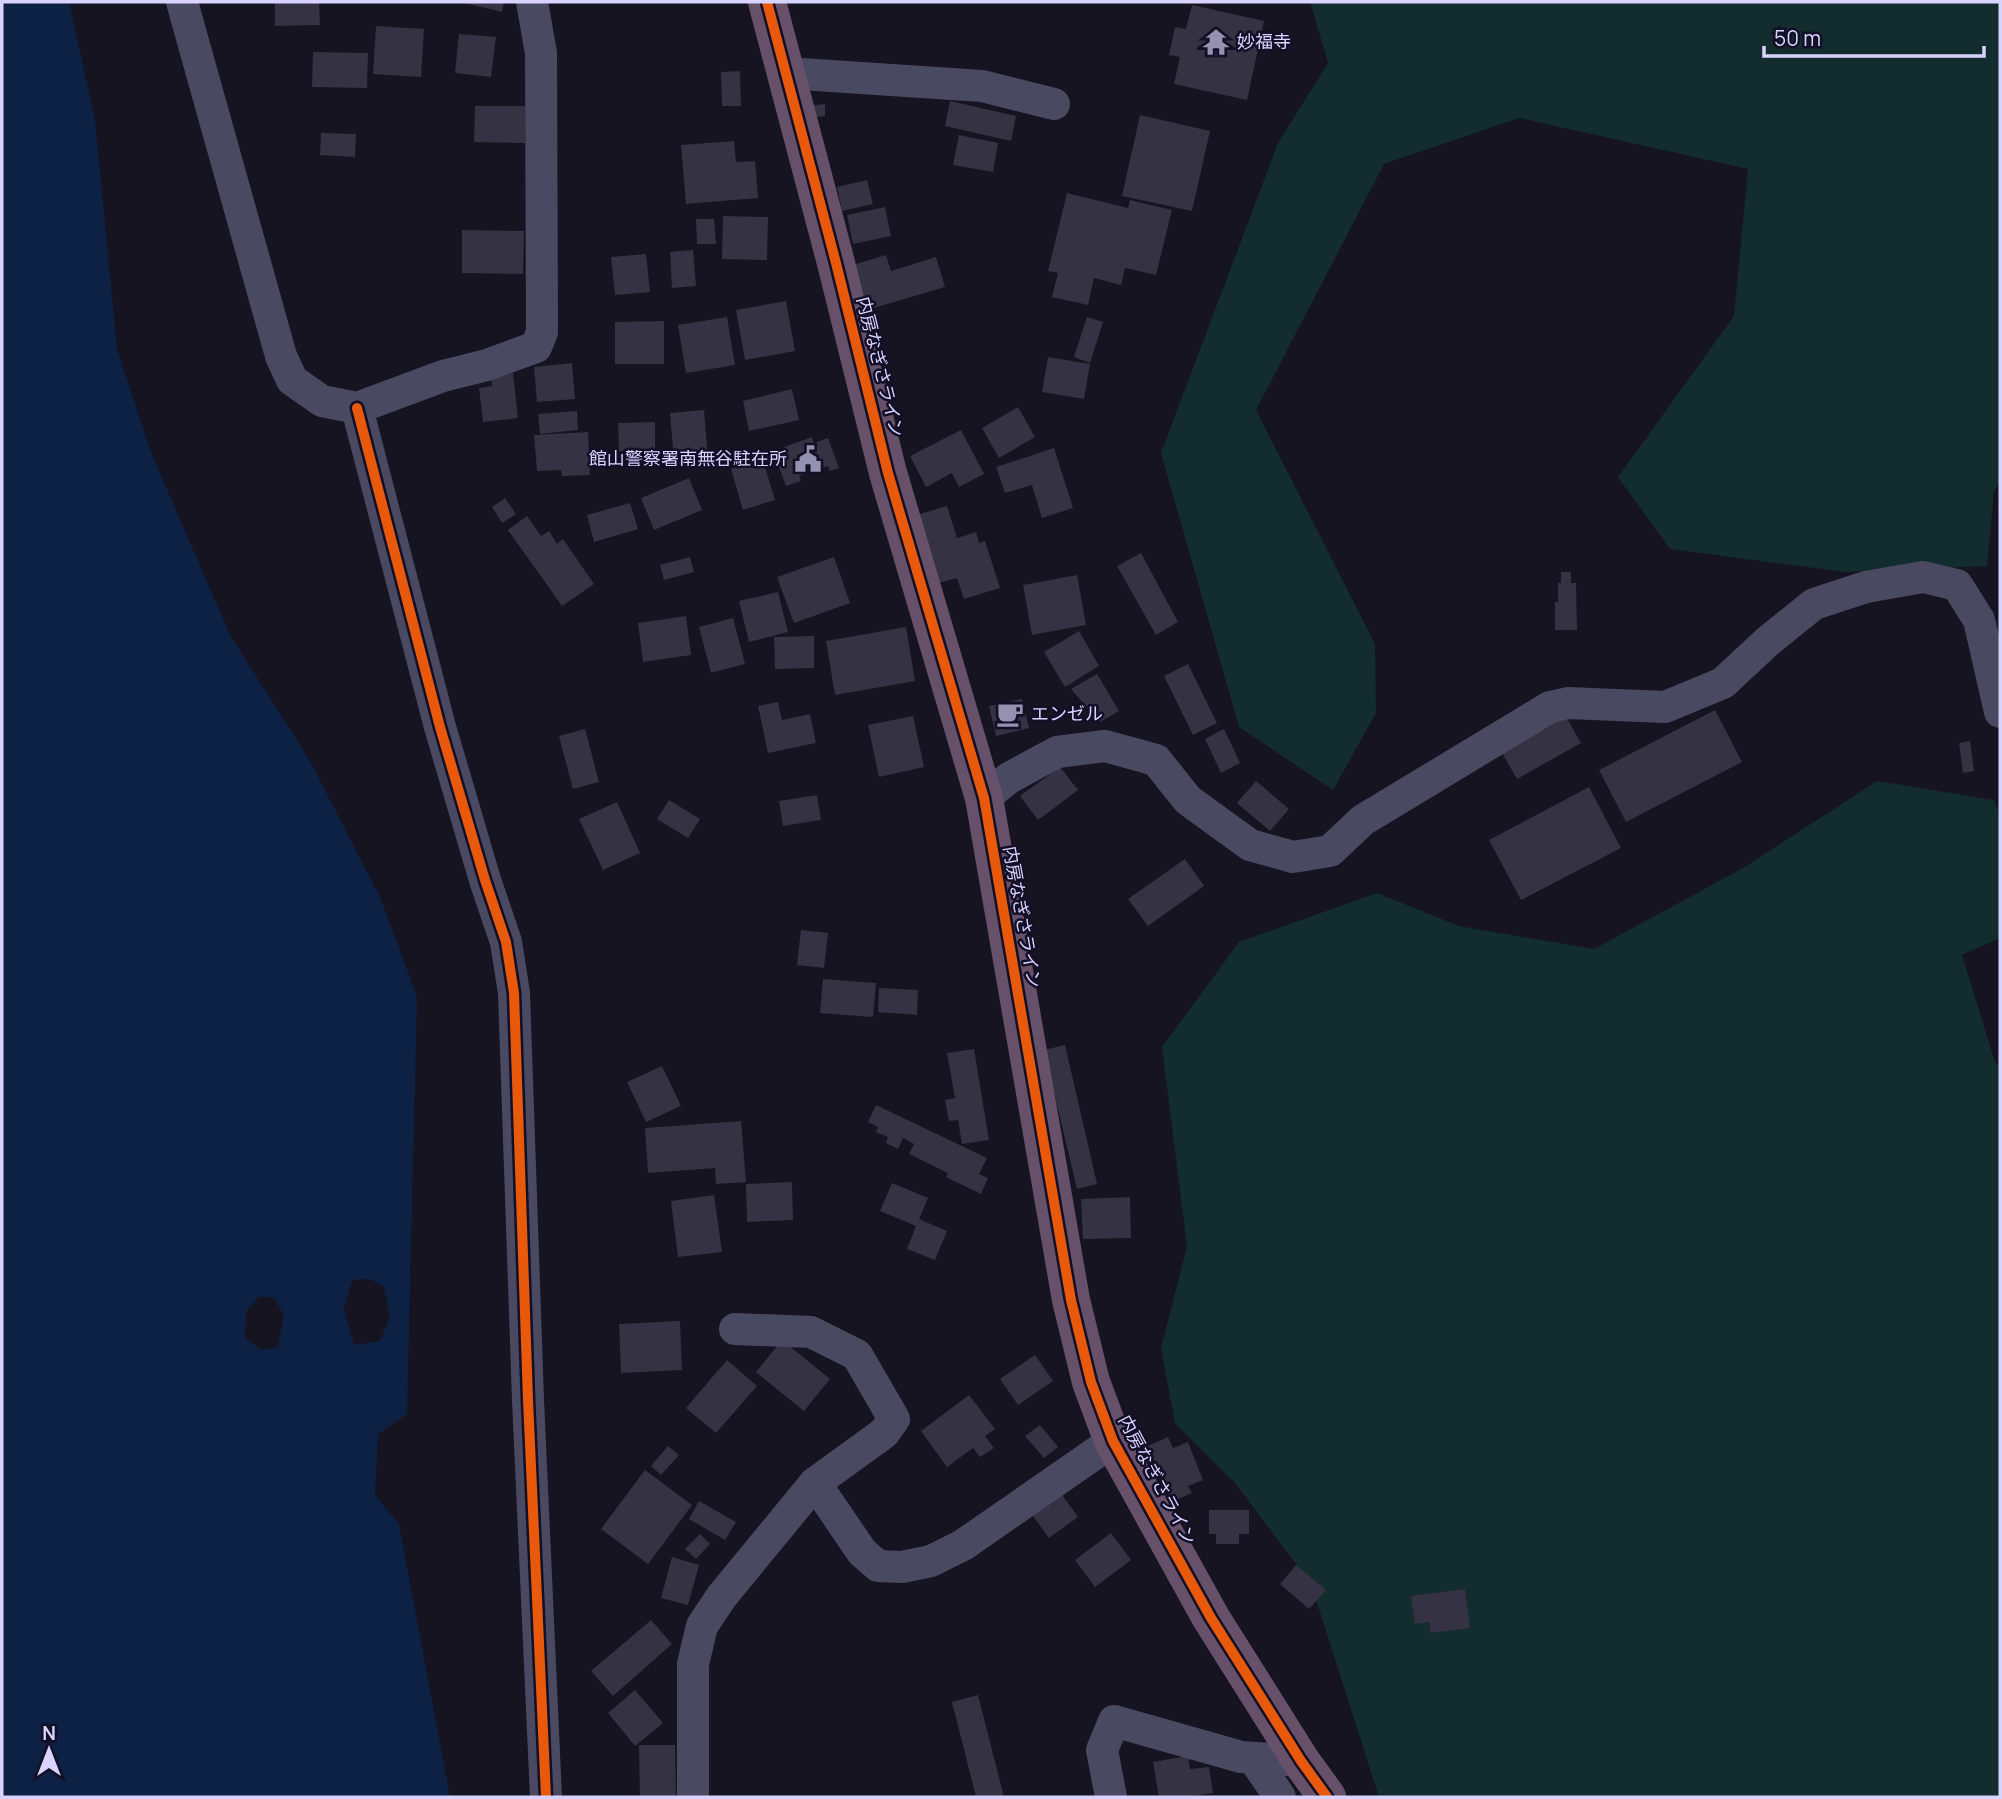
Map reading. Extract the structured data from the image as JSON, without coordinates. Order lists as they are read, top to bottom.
{
  "streets": {
    "highway": ["内房なぎさライン"]
  },
  "places": {
    "temple": ["妙福寺"],
    "public building": ["館山警察署南無谷駐在所"],
    "cafe": ["エンゼル"]
  },
  "scale_bar": "50 m",
  "north": "top"
}
